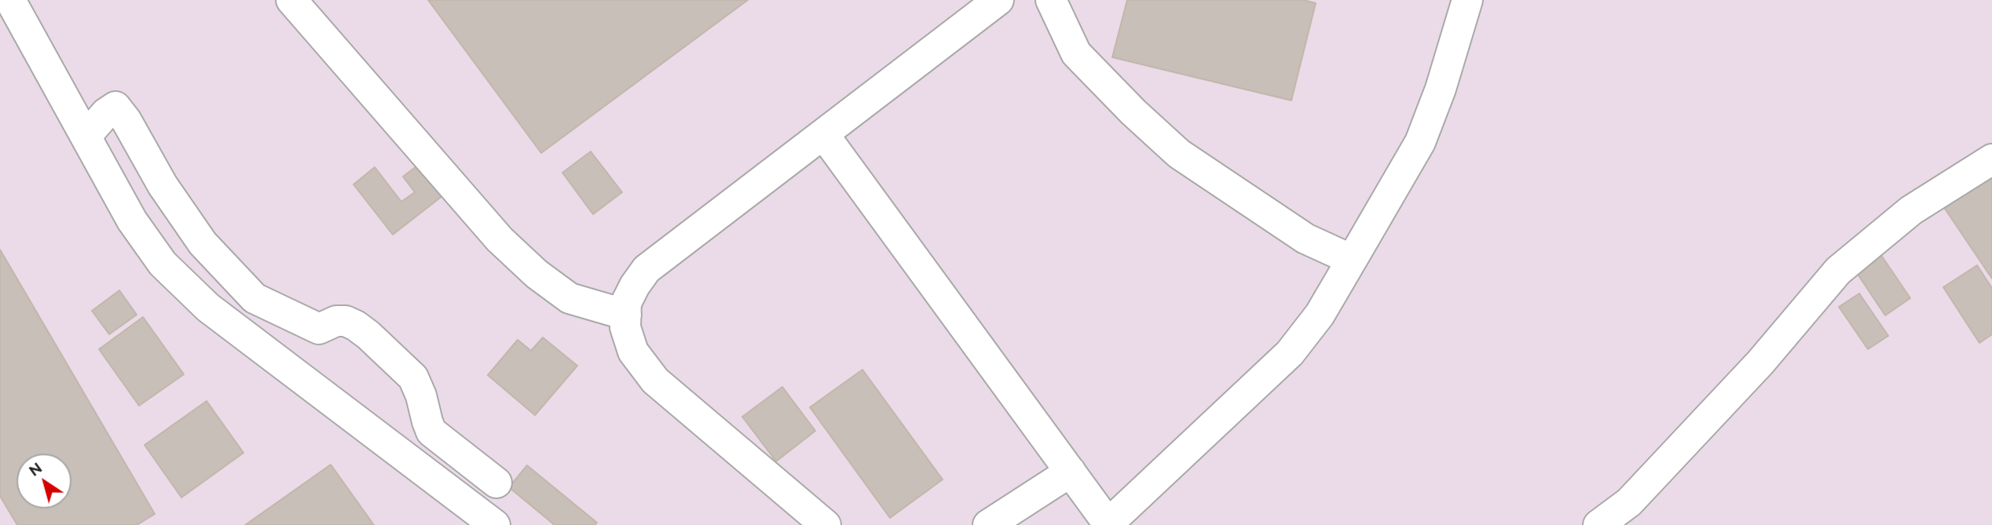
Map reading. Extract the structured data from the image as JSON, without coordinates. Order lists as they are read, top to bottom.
{
  "north": "top left"
}
